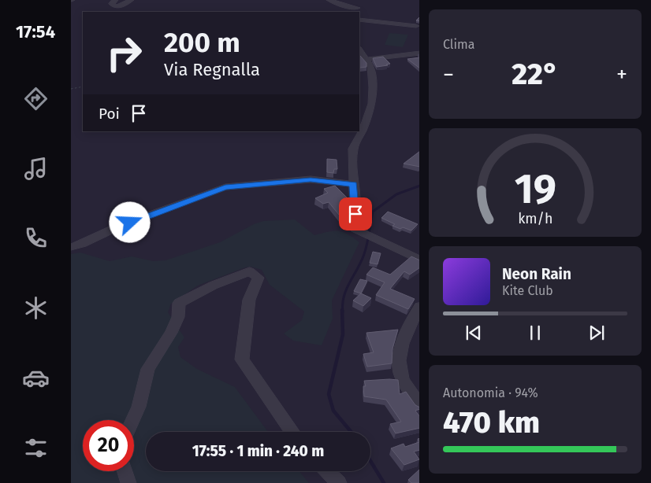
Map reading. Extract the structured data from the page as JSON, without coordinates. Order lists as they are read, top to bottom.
{
  "page": {
    "tabs": "17:54",
    "tile": [
      "Clima",
      ["Autonomia · 94%", "470 km"]
    ],
    "turn": ["200 m", "Via Regnalla"],
    "heat": ["−", "22°", "+"],
    "then": "Poi",
    "song": ["Neon Rain", "Kite Club"],
    "limit": "20",
    "trip": "17:55 · 1 min · 240 m",
    "gauge": ["19", "km/h"]
  }
}
